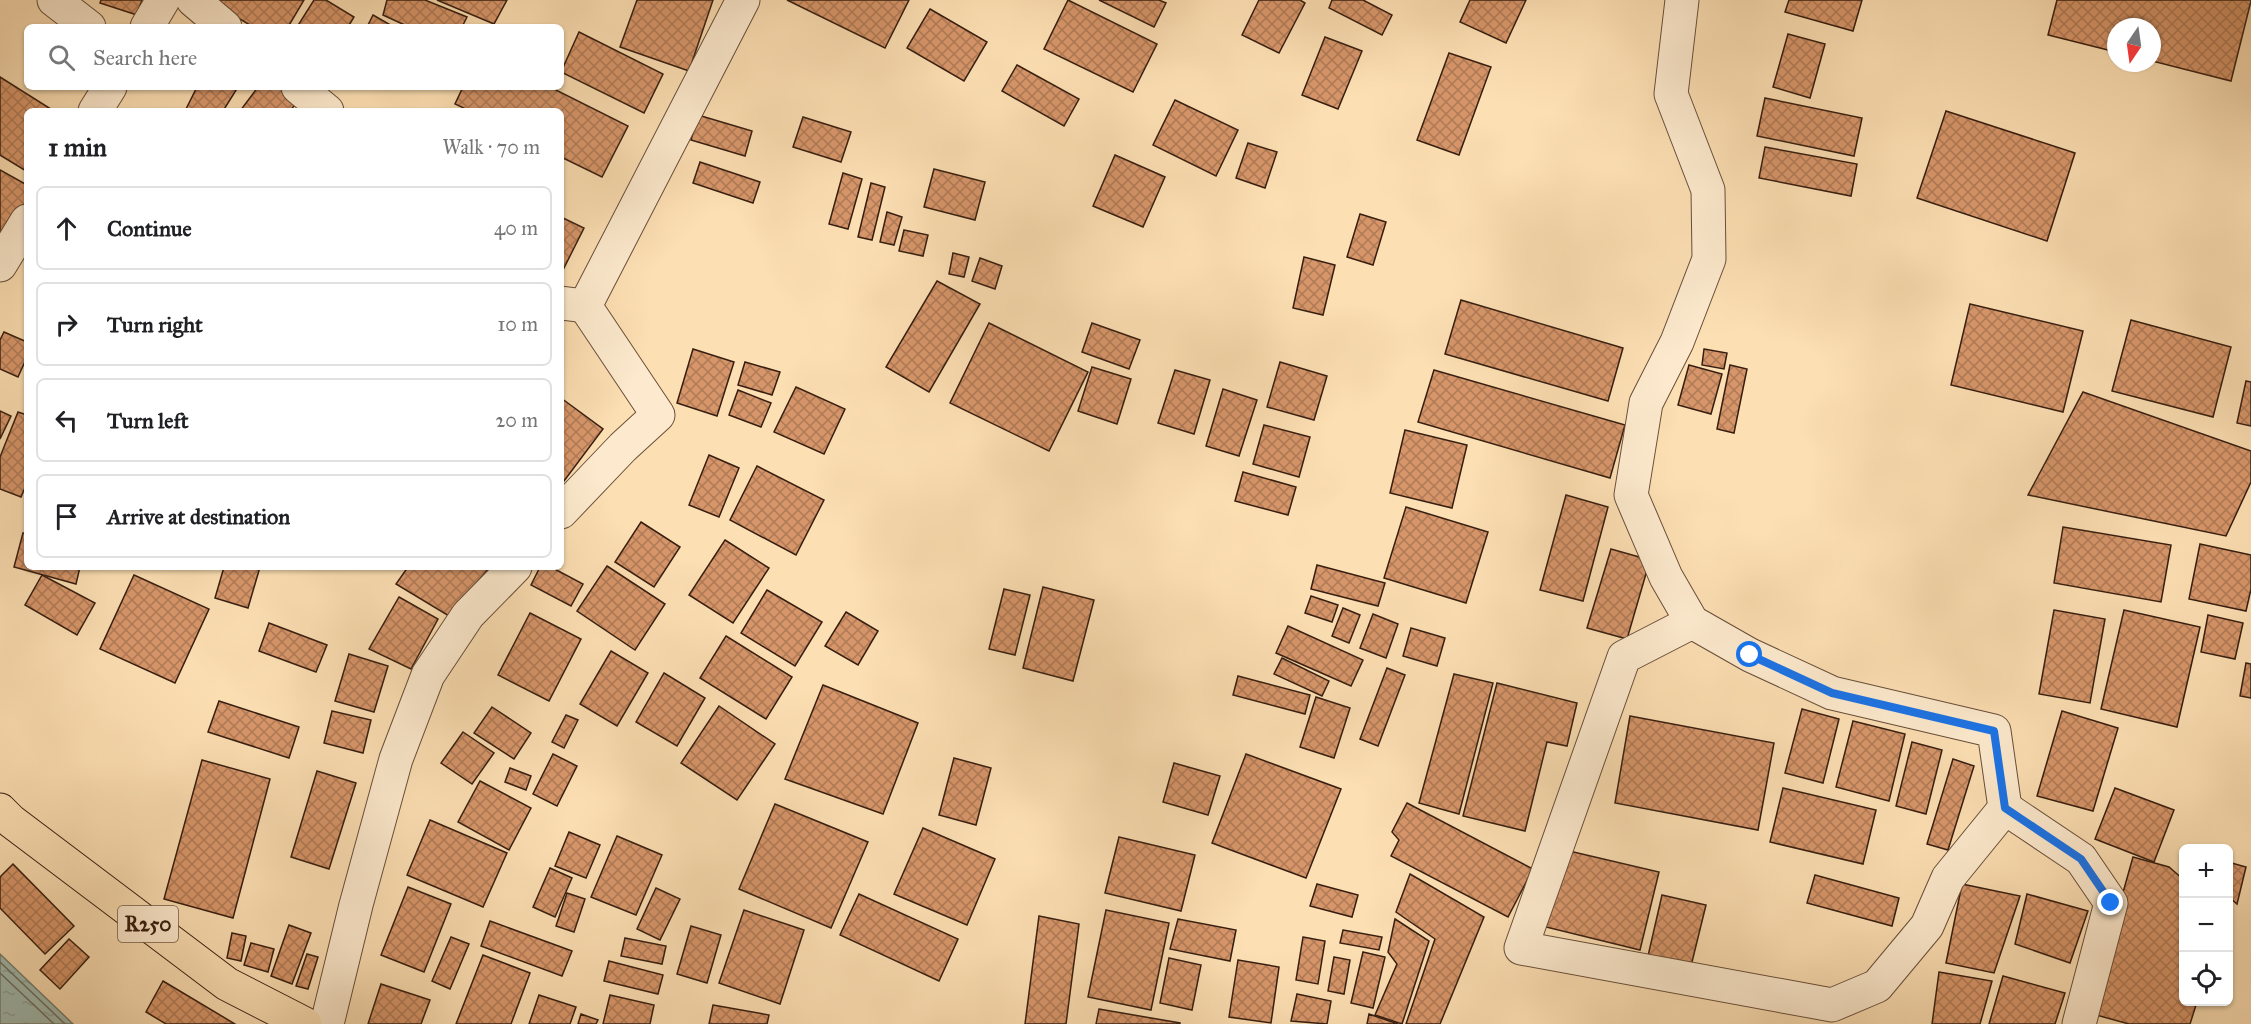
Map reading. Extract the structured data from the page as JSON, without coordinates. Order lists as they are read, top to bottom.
{
  "streets": {
    "main road": ["R250"]
  },
  "north": "bottom",
  "page": {
    "search": "Search here",
    "heading": ["1 min", "Walk · 70 m"],
    "list": [
      ["Continue", "40 m"],
      ["Turn right", "10 m"],
      ["Turn left", "20 m"],
      "Arrive at destination"
    ],
    "map_buttons": ["+", "−"]
  }
}
